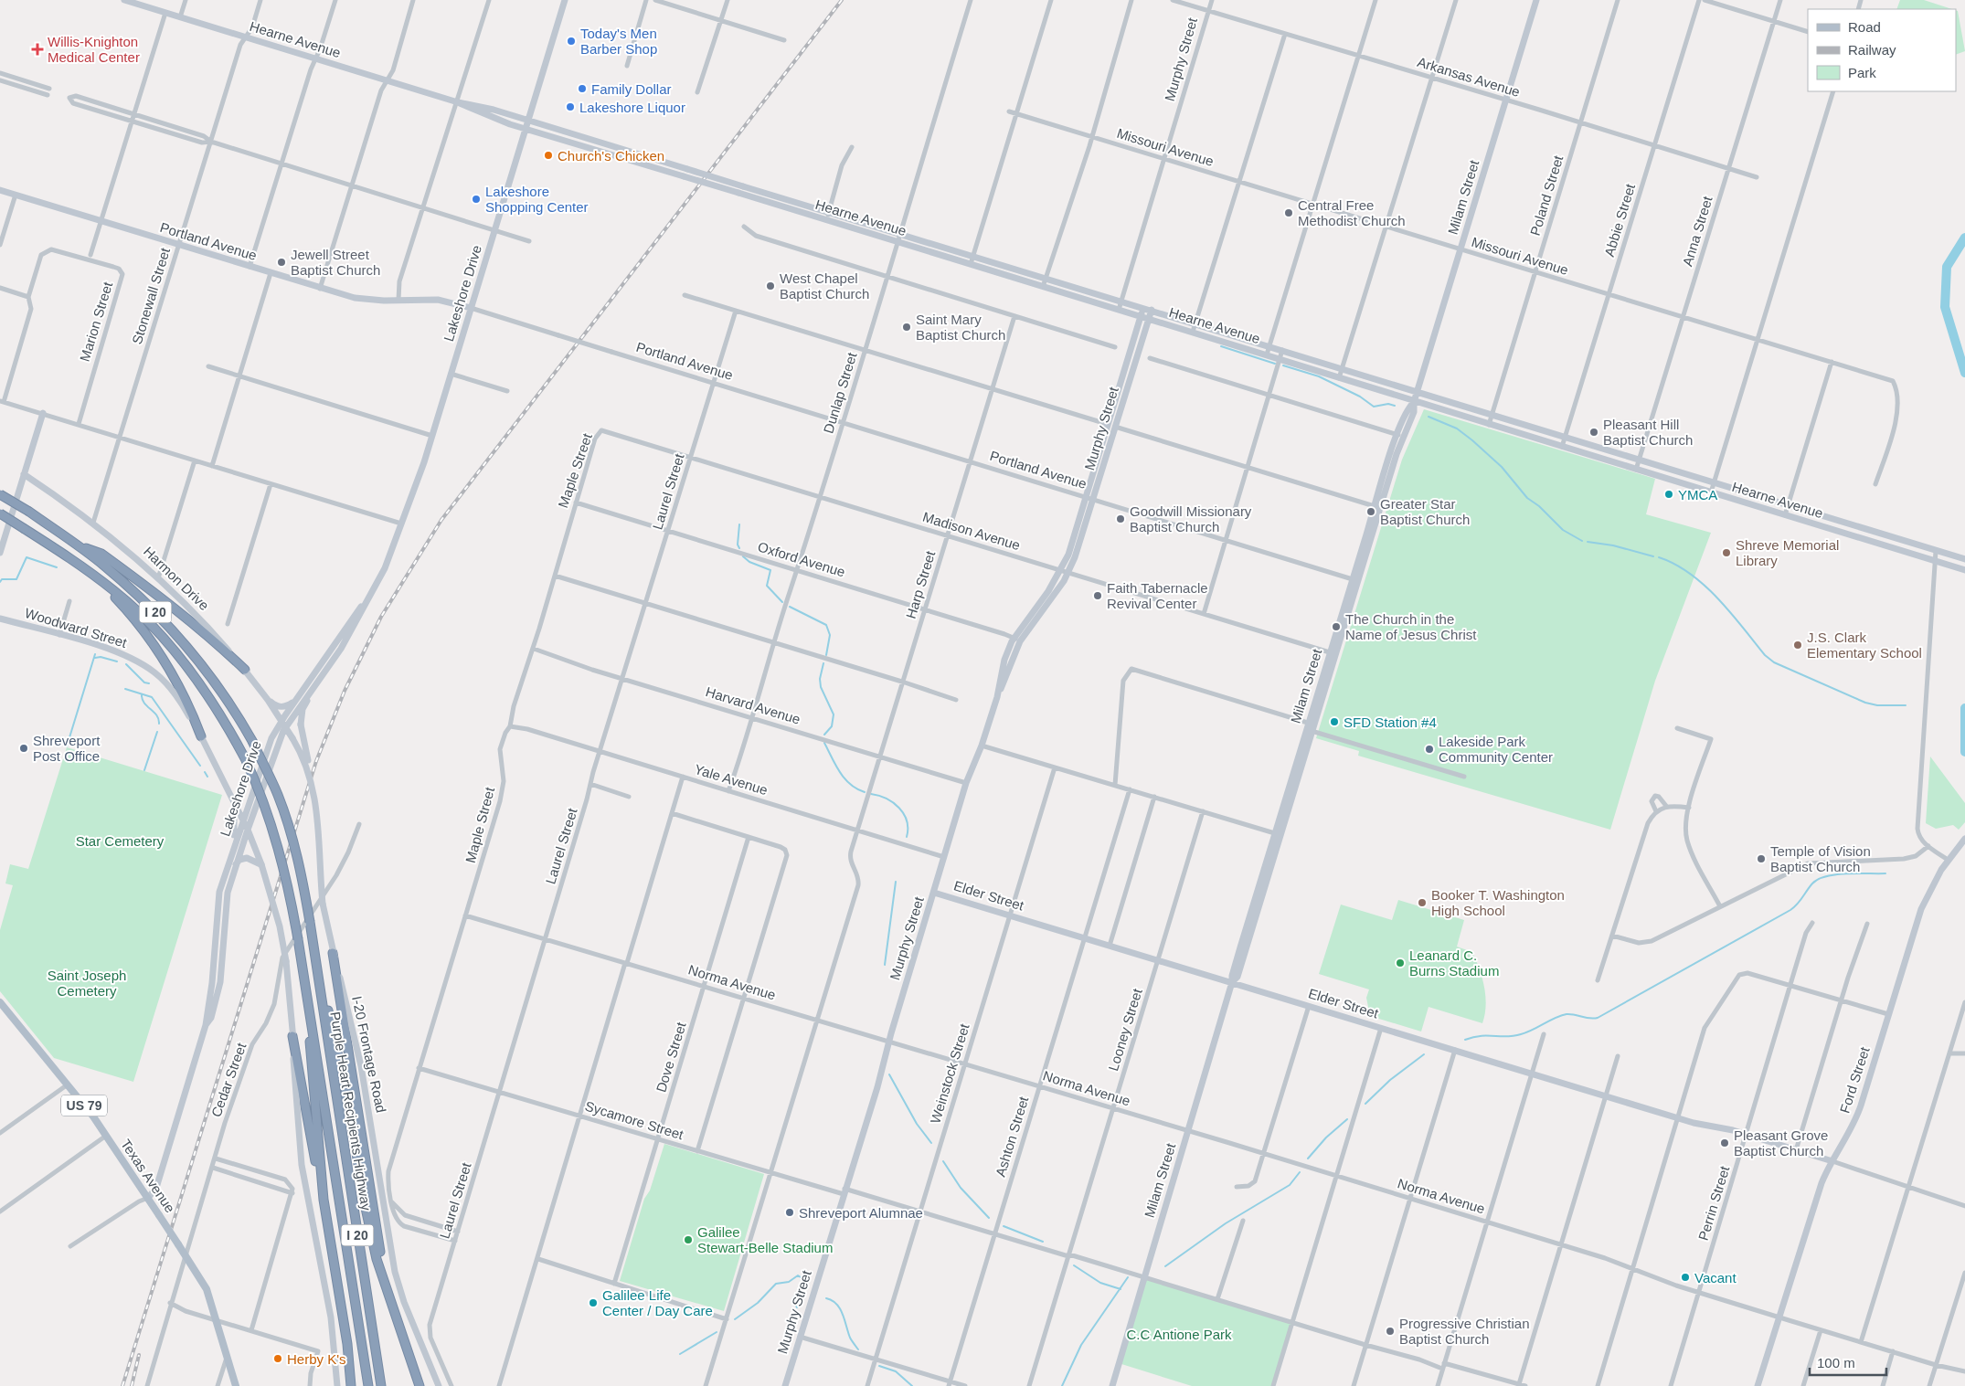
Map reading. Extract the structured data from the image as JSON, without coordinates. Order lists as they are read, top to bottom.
{
  "streets": {
    "highway": ["I 20", "Purple Heart Recipients Highway"],
    "main road": [
      "Hearne Avenue",
      "Murphy Street",
      "Milam Street",
      "Portland Avenue",
      "Lakeshore Drive",
      "Harmon Drive",
      "Woodward Street",
      "Elder Street",
      "I-20 Frontage Road",
      "Ford Street",
      "US 79",
      "Texas Avenue"
    ],
    "street": [
      "Arkansas Avenue",
      "Missouri Avenue",
      "Poland Street",
      "Abbie Street",
      "Anna Street",
      "Stonewall Street",
      "Marion Street",
      "Dunlap Street",
      "Maple Street",
      "Laurel Street",
      "Madison Avenue",
      "Oxford Avenue",
      "Harp Street",
      "Harvard Avenue",
      "Yale Avenue",
      "Norma Avenue",
      "Looney Street",
      "Dove Street",
      "Weinstock Street",
      "Cedar Street",
      "Sycamore Street",
      "Ashton Street",
      "Perrin Street"
    ]
  },
  "crossings": [
    ["Hearne Avenue", "Murphy Street"],
    ["Hearne Avenue", "Poland Street"],
    ["Hearne Avenue", "Milam Street"],
    ["Hearne Avenue", "Abbie Street"],
    ["Hearne Avenue", "Anna Street"],
    ["Hearne Avenue", "Lakeshore Drive"],
    ["Hearne Avenue", "Stonewall Street"],
    ["Hearne Avenue", "Dunlap Street"],
    ["Murphy Street", "Arkansas Avenue"],
    ["Murphy Street", "Missouri Avenue"],
    ["Murphy Street", "Portland Avenue"],
    ["Murphy Street", "Madison Avenue"],
    ["Murphy Street", "Oxford Avenue"],
    ["Murphy Street", "Harvard Avenue"],
    ["Murphy Street", "Yale Avenue"],
    ["Murphy Street", "Elder Street"],
    ["Murphy Street", "Norma Avenue"],
    ["Murphy Street", "Sycamore Street"],
    ["Arkansas Avenue", "Poland Street"],
    ["Arkansas Avenue", "Milam Street"],
    ["Arkansas Avenue", "Abbie Street"],
    ["Arkansas Avenue", "Anna Street"],
    ["Missouri Avenue", "Poland Street"],
    ["Missouri Avenue", "Milam Street"],
    ["Missouri Avenue", "Abbie Street"],
    ["Missouri Avenue", "Anna Street"],
    ["Milam Street", "Portland Avenue"],
    ["Milam Street", "Madison Avenue"],
    ["Milam Street", "Elder Street"],
    ["Milam Street", "Norma Avenue"],
    ["Milam Street", "Sycamore Street"],
    ["Portland Avenue", "Lakeshore Drive"],
    ["Portland Avenue", "Stonewall Street"],
    ["Portland Avenue", "Dunlap Street"],
    ["Portland Avenue", "Laurel Street"],
    ["Portland Avenue", "Harp Street"],
    ["Lakeshore Drive", "Harmon Drive"],
    ["Lakeshore Drive", "I-20 Frontage Road"],
    ["Lakeshore Drive", "Texas Avenue"],
    ["Stonewall Street", "Harmon Drive"],
    ["Dunlap Street", "Madison Avenue"],
    ["Dunlap Street", "Oxford Avenue"],
    ["Dunlap Street", "Harvard Avenue"],
    ["Dunlap Street", "Yale Avenue"],
    ["Maple Street", "Laurel Street"],
    ["Maple Street", "Madison Avenue"],
    ["Maple Street", "Oxford Avenue"],
    ["Maple Street", "Harvard Avenue"],
    ["Maple Street", "Yale Avenue"],
    ["Maple Street", "Norma Avenue"],
    ["Maple Street", "Sycamore Street"],
    ["Laurel Street", "Madison Avenue"],
    ["Laurel Street", "Oxford Avenue"],
    ["Laurel Street", "Harvard Avenue"],
    ["Laurel Street", "Yale Avenue"],
    ["Laurel Street", "Norma Avenue"],
    ["Laurel Street", "Sycamore Street"],
    ["Madison Avenue", "Harp Street"],
    ["Oxford Avenue", "Harp Street"],
    ["Harmon Drive", "I-20 Frontage Road"],
    ["Harp Street", "Harvard Avenue"],
    ["Harp Street", "Yale Avenue"],
    ["Harp Street", "Norma Avenue"],
    ["I 20", "Purple Heart Recipients Highway"],
    ["Elder Street", "Looney Street"],
    ["Elder Street", "Weinstock Street"],
    ["Elder Street", "Ford Street"],
    ["Elder Street", "Ashton Street"],
    ["Elder Street", "Perrin Street"],
    ["Norma Avenue", "Looney Street"],
    ["Norma Avenue", "Dove Street"],
    ["Norma Avenue", "Weinstock Street"],
    ["Norma Avenue", "Ford Street"],
    ["Norma Avenue", "Ashton Street"],
    ["Norma Avenue", "Perrin Street"],
    ["Looney Street", "Sycamore Street"],
    ["Dove Street", "Sycamore Street"],
    ["Weinstock Street", "Sycamore Street"],
    ["Cedar Street", "Texas Avenue"],
    ["Sycamore Street", "Ashton Street"]
  ],
  "parks": ["Star Cemetery", "Saint Joseph Cemetery", "C.C Antione Park"],
  "places": {
    "other": [
      "Today's Men Barber Shop",
      "Family Dollar",
      "Lakeshore Liquor",
      "Church's Chicken",
      "Lakeshore Shopping Center",
      "Central Free Methodist Church",
      "Jewell Street Baptist Church",
      "West Chapel Baptist Church",
      "Saint Mary Baptist Church",
      "Pleasant Hill Baptist Church",
      "YMCA",
      "Greater Star Baptist Church",
      "Goodwill Missionary Baptist Church",
      "Shreve Memorial Library",
      "Faith Tabernacle Revival Center",
      "The Church in the Name of Jesus Christ",
      "J.S. Clark Elementary School",
      "SFD Station #4",
      "Shreveport Post Office",
      "Lakeside Park Community Center",
      "Temple of Vision Baptist Church",
      "Booker T. Washington High School",
      "Leanard C. Burns Stadium",
      "Pleasant Grove Baptist Church",
      "Shreveport Alumnae",
      "Galilee Stewart-Belle Stadium",
      "Vacant",
      "Galilee Life Center / Day Care",
      "Progressive Christian Baptist Church",
      "Herby K's"
    ],
    "health": ["Willis-Knighton Medical Center"]
  },
  "legend": ["Road", "Railway", "Park"],
  "scale_bar": "100 m"
}
